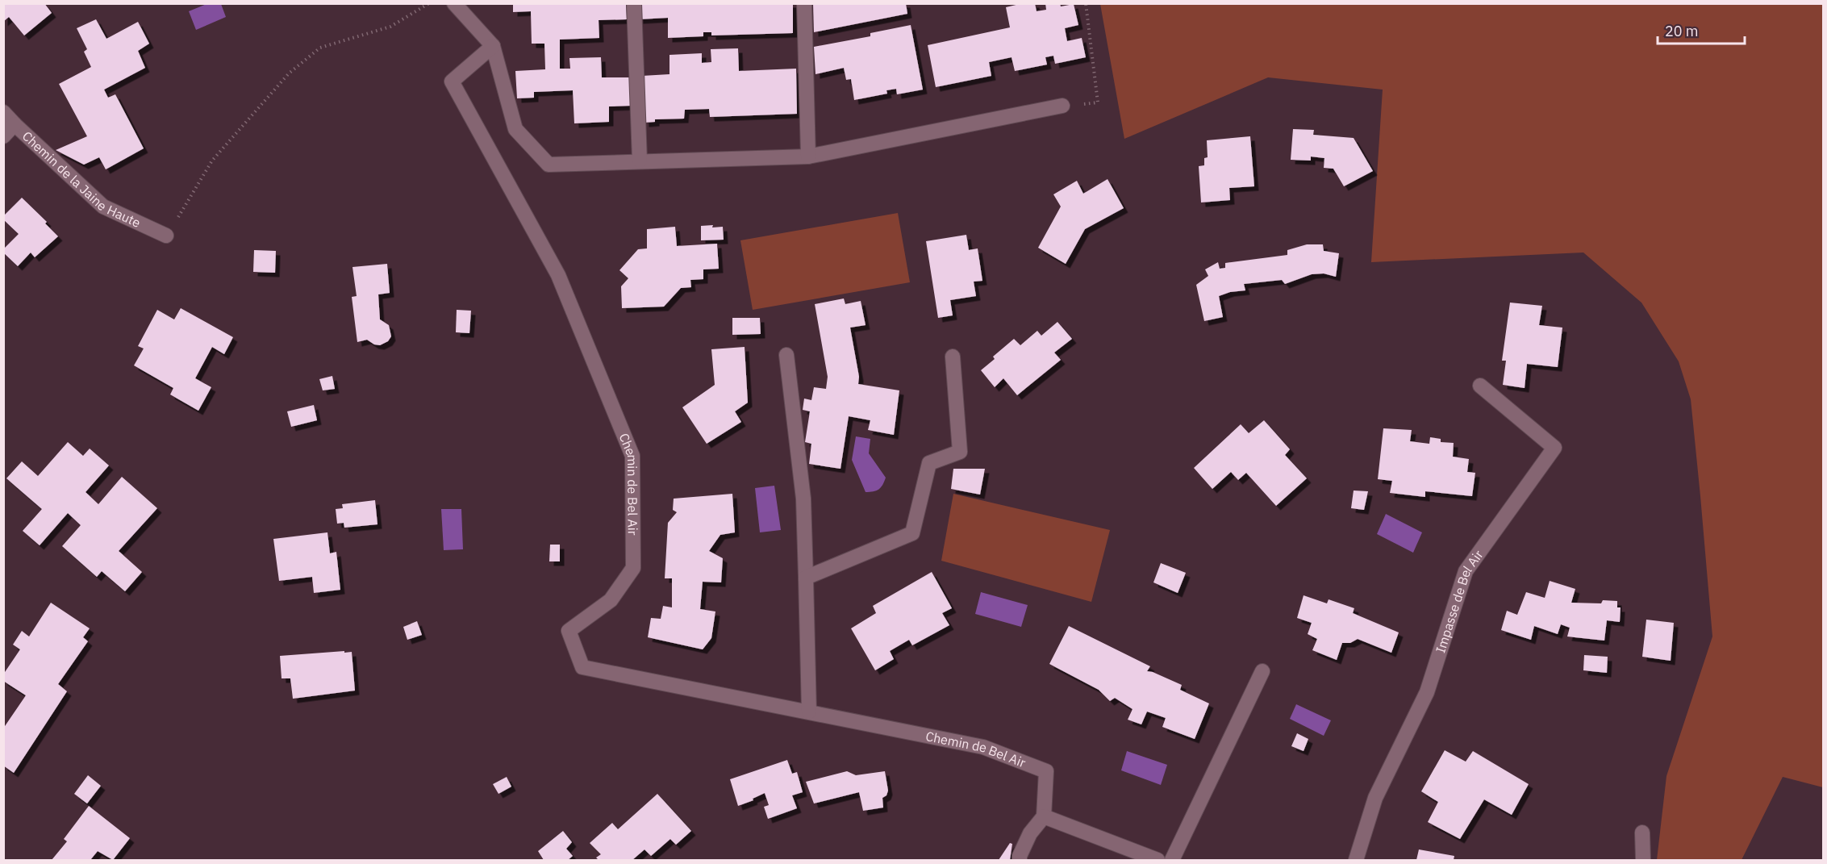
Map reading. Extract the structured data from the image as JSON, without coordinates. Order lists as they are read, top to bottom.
{
  "streets": {
    "street": ["Chemin de la Jaine Haute", "Chemin de Bel Air", "Impasse de Bel Air"]
  },
  "scale_bar": "20 m"
}
